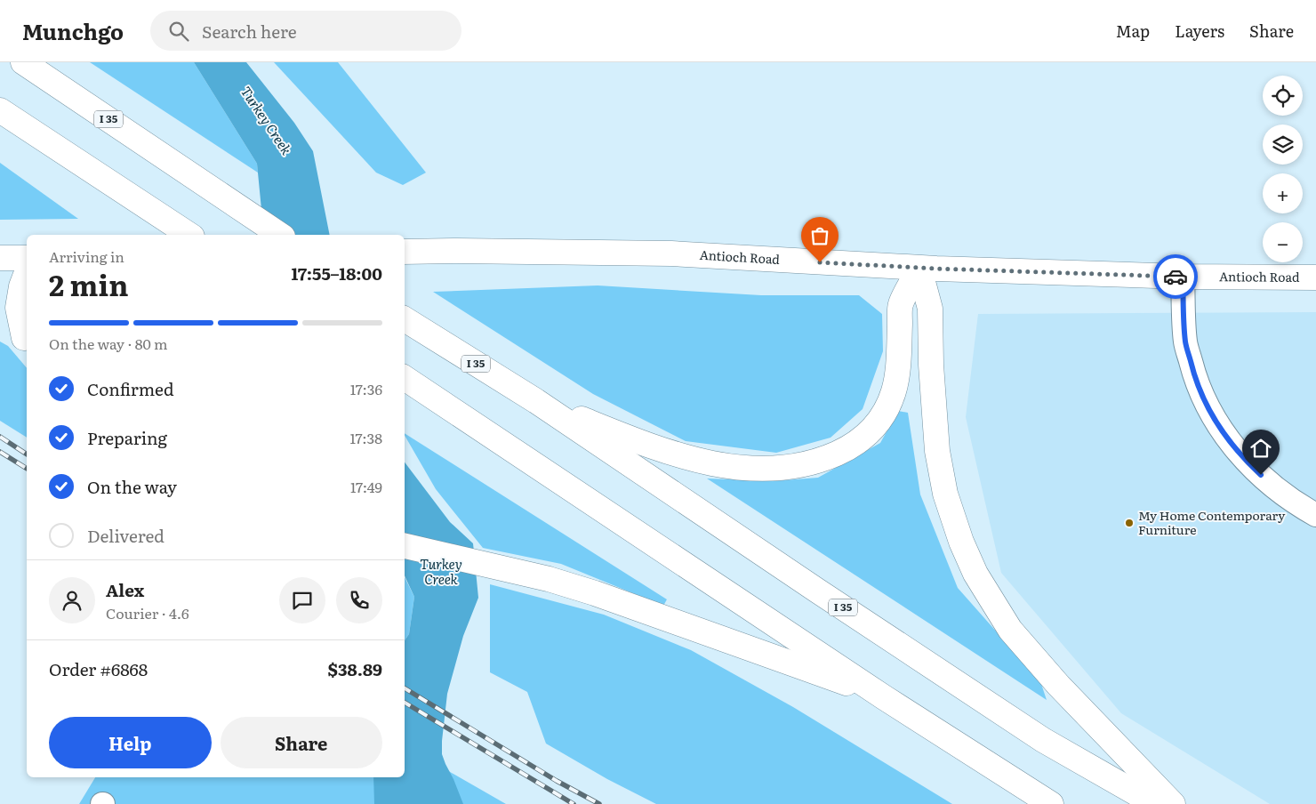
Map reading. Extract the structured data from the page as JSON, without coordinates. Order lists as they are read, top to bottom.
{
  "streets": {
    "main road": ["I 35", "Antioch Road"]
  },
  "water": ["Turkey Creek"],
  "places": ["My Home Contemporary Furniture"],
  "page": {
    "header": "Munchgo",
    "search": "Search here",
    "nav": ["Map", "Layers", "Share"],
    "map_buttons": ["+", "−"],
    "heading": ["2 min", "Arriving in", "17:55–18:00"],
    "panel": [
      "Alex",
      "Courier · 4.6",
      "Order #6868",
      "$38.89"
    ],
    "bar": "On the way · 80 m",
    "list": [
      ["Confirmed", "17:36"],
      ["Preparing", "17:38"],
      ["On the way", "17:49"],
      "Delivered"
    ],
    "buttons": ["Help", "Share"]
  }
}
